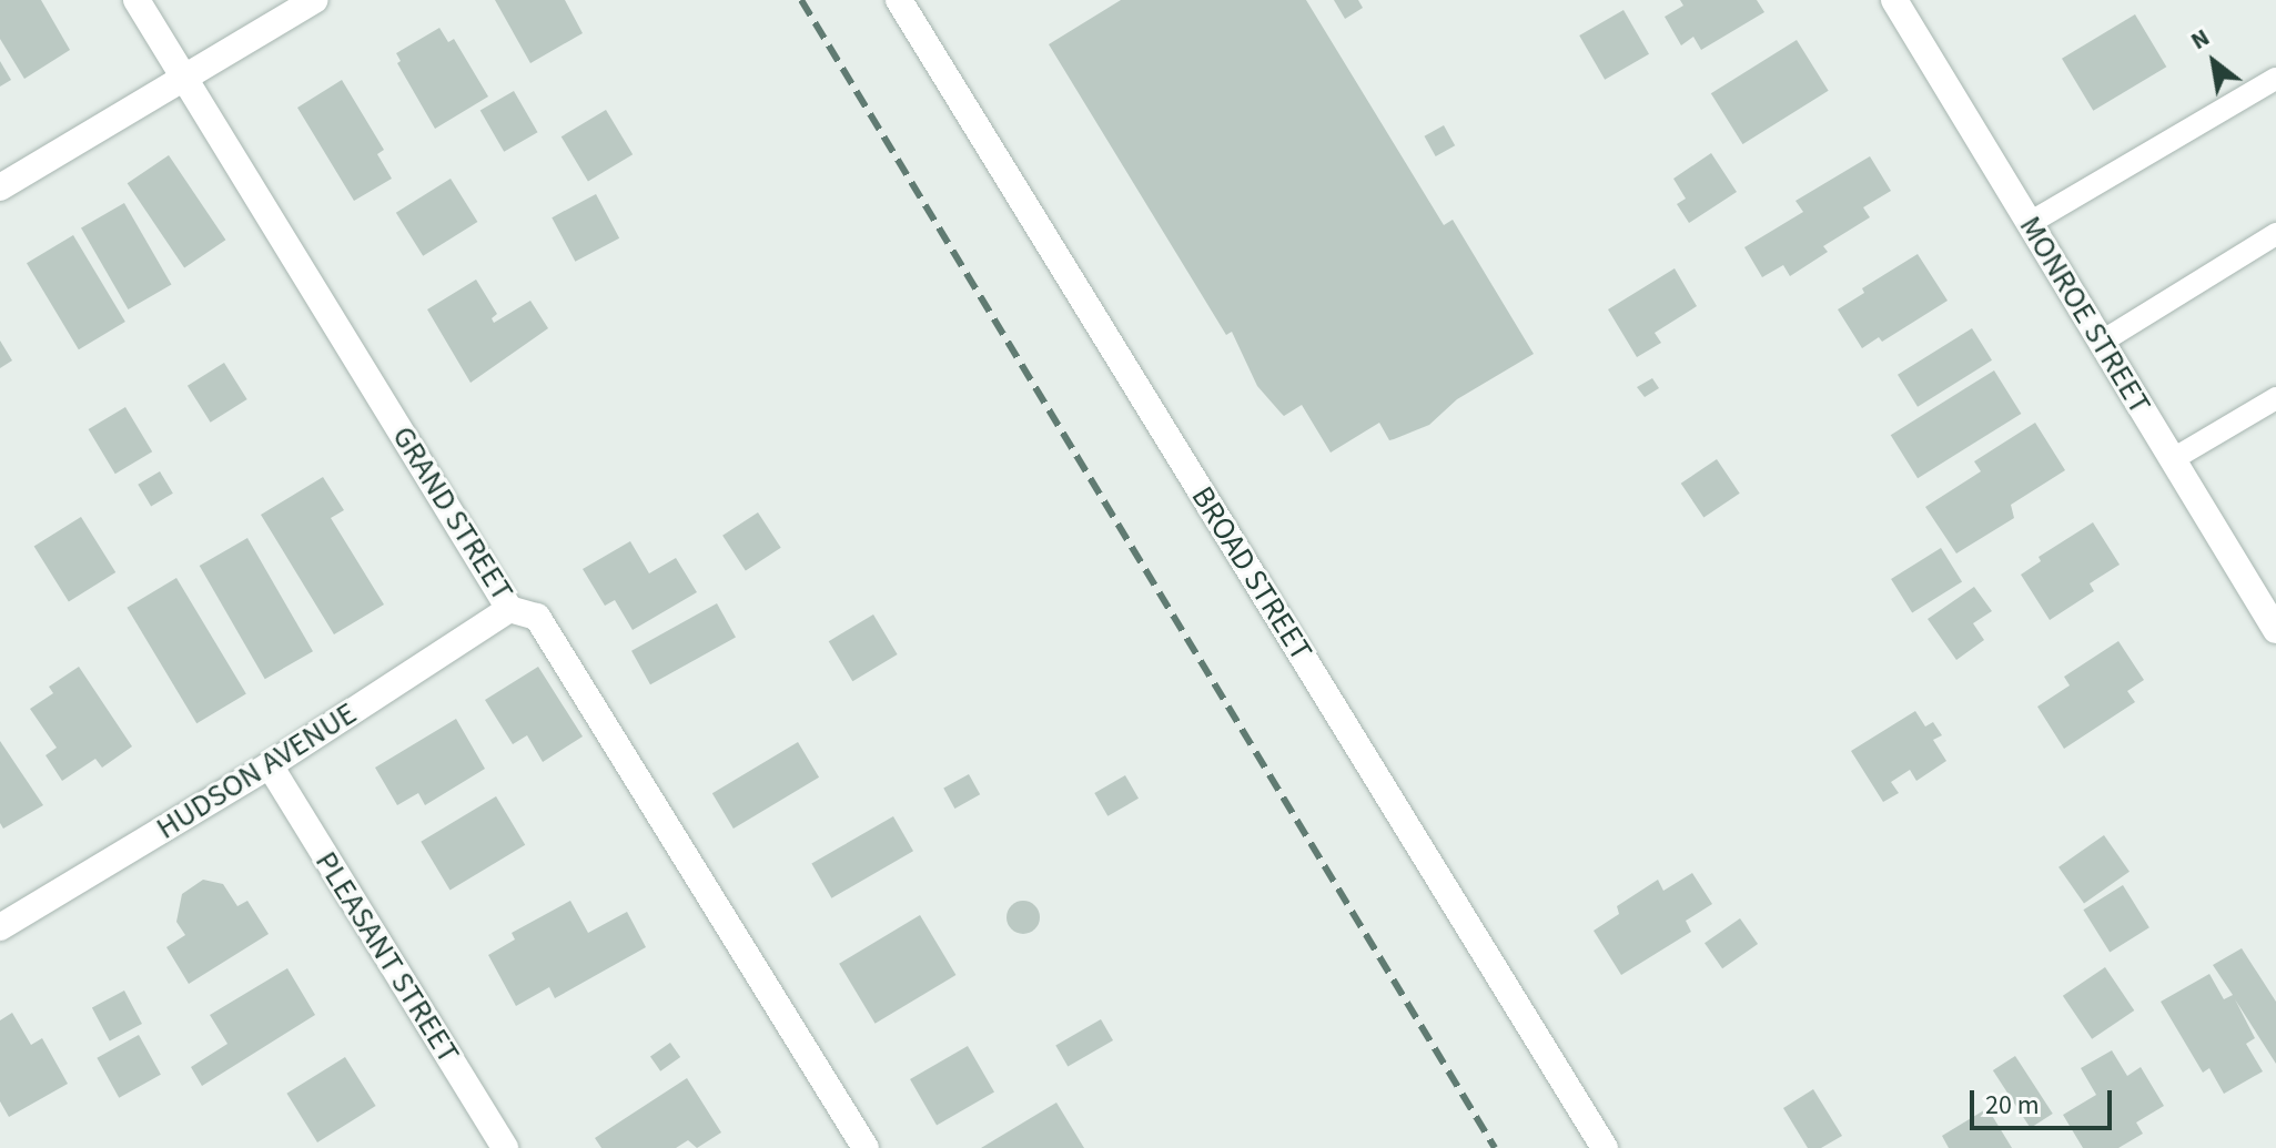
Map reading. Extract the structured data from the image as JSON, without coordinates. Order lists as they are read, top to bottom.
{
  "streets": {
    "street": [
      "MONROE STREET",
      "GRAND STREET",
      "BROAD STREET",
      "HUDSON AVENUE",
      "PLEASANT STREET"
    ]
  },
  "crossings": [
    ["GRAND STREET", "HUDSON AVENUE"],
    ["HUDSON AVENUE", "PLEASANT STREET"]
  ],
  "scale_bar": "20 m",
  "north": "top left"
}
